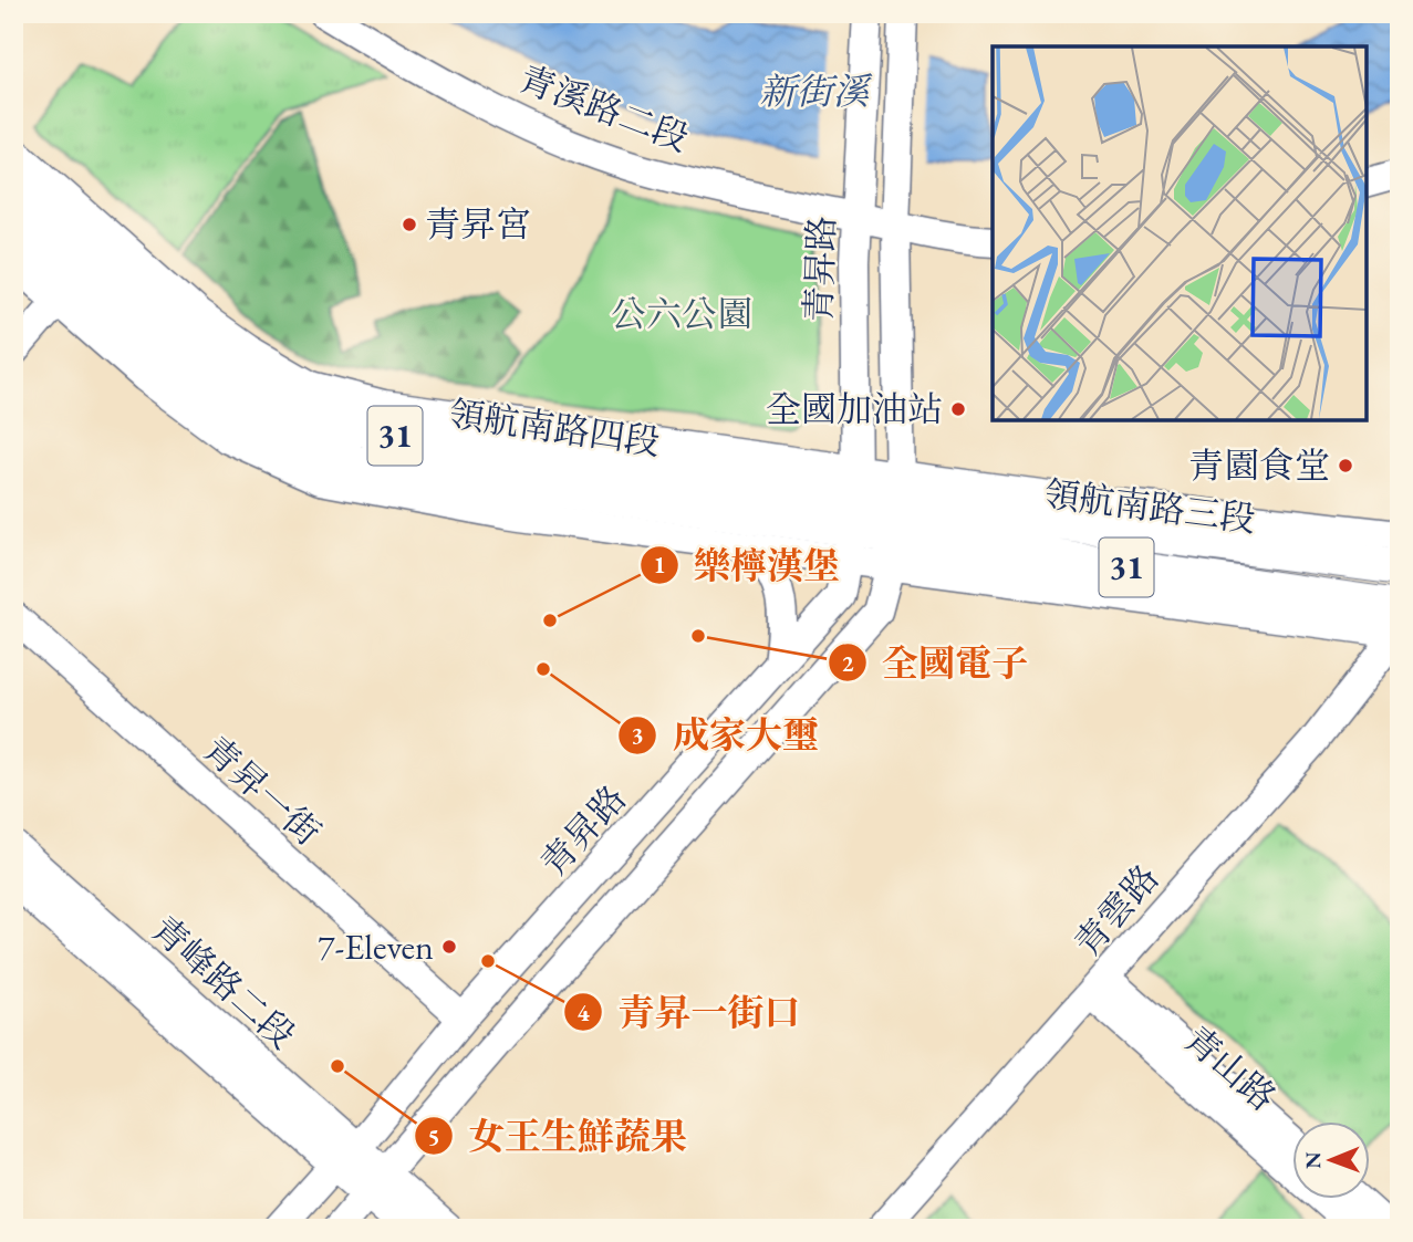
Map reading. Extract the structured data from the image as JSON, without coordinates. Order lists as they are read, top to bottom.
{
  "streets": {
    "main road": ["領航南路四段", "31", "領航南路三段"],
    "street": [
      "青溪路二段",
      "青昇路",
      "青昇一街",
      "青雲路",
      "青峰路二段",
      "青山路"
    ]
  },
  "crossings": [
    ["青溪路二段", "青昇路"],
    ["青昇路", "領航南路四段"],
    ["青昇路", "領航南路三段"],
    ["青昇路", "青昇一街"],
    ["青昇路", "青峰路二段"],
    ["領航南路四段", "領航南路三段"],
    ["領航南路三段", "青雲路"],
    ["青雲路", "青山路"]
  ],
  "water": ["新街溪"],
  "parks": ["公六公園"],
  "places": [
    "青昇宮",
    "全國加油站",
    "青園食堂",
    "樂檸漢堡",
    "全國電子",
    "成家大璽",
    "7-Eleven",
    "青昇一街口",
    "女王生鮮蔬果"
  ],
  "north": "left"
}
